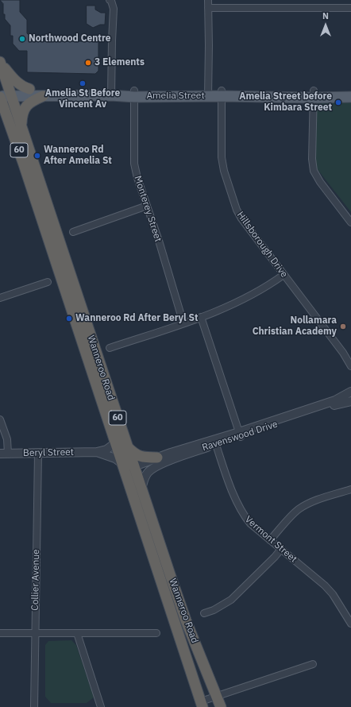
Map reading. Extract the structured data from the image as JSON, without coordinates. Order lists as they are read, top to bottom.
{
  "streets": {
    "highway": ["60", "Wanneroo Road"],
    "main road": ["Amelia Street"],
    "street": [
      "Monterey Street",
      "Hillsborough Drive",
      "Ravenswood Drive",
      "Beryl Street",
      "Vermont Street",
      "Collier Avenue"
    ]
  },
  "crossings": [
    ["Amelia Street", "Monterey Street"],
    ["Amelia Street", "Hillsborough Drive"],
    ["Amelia Street", "Wanneroo Road"],
    ["Wanneroo Road", "Ravenswood Drive"],
    ["Wanneroo Road", "Beryl Street"],
    ["Ravenswood Drive", "Vermont Street"],
    ["Beryl Street", "Collier Avenue"]
  ],
  "places": [
    "Northwood Centre",
    "3 Elements",
    "Amelia St Before Vincent Av",
    "Amelia Street before Kimbara Street",
    "Wanneroo Rd After Amelia St",
    "Wanneroo Rd After Beryl St",
    "Nollamara Christian Academy"
  ],
  "north": "top"
}
